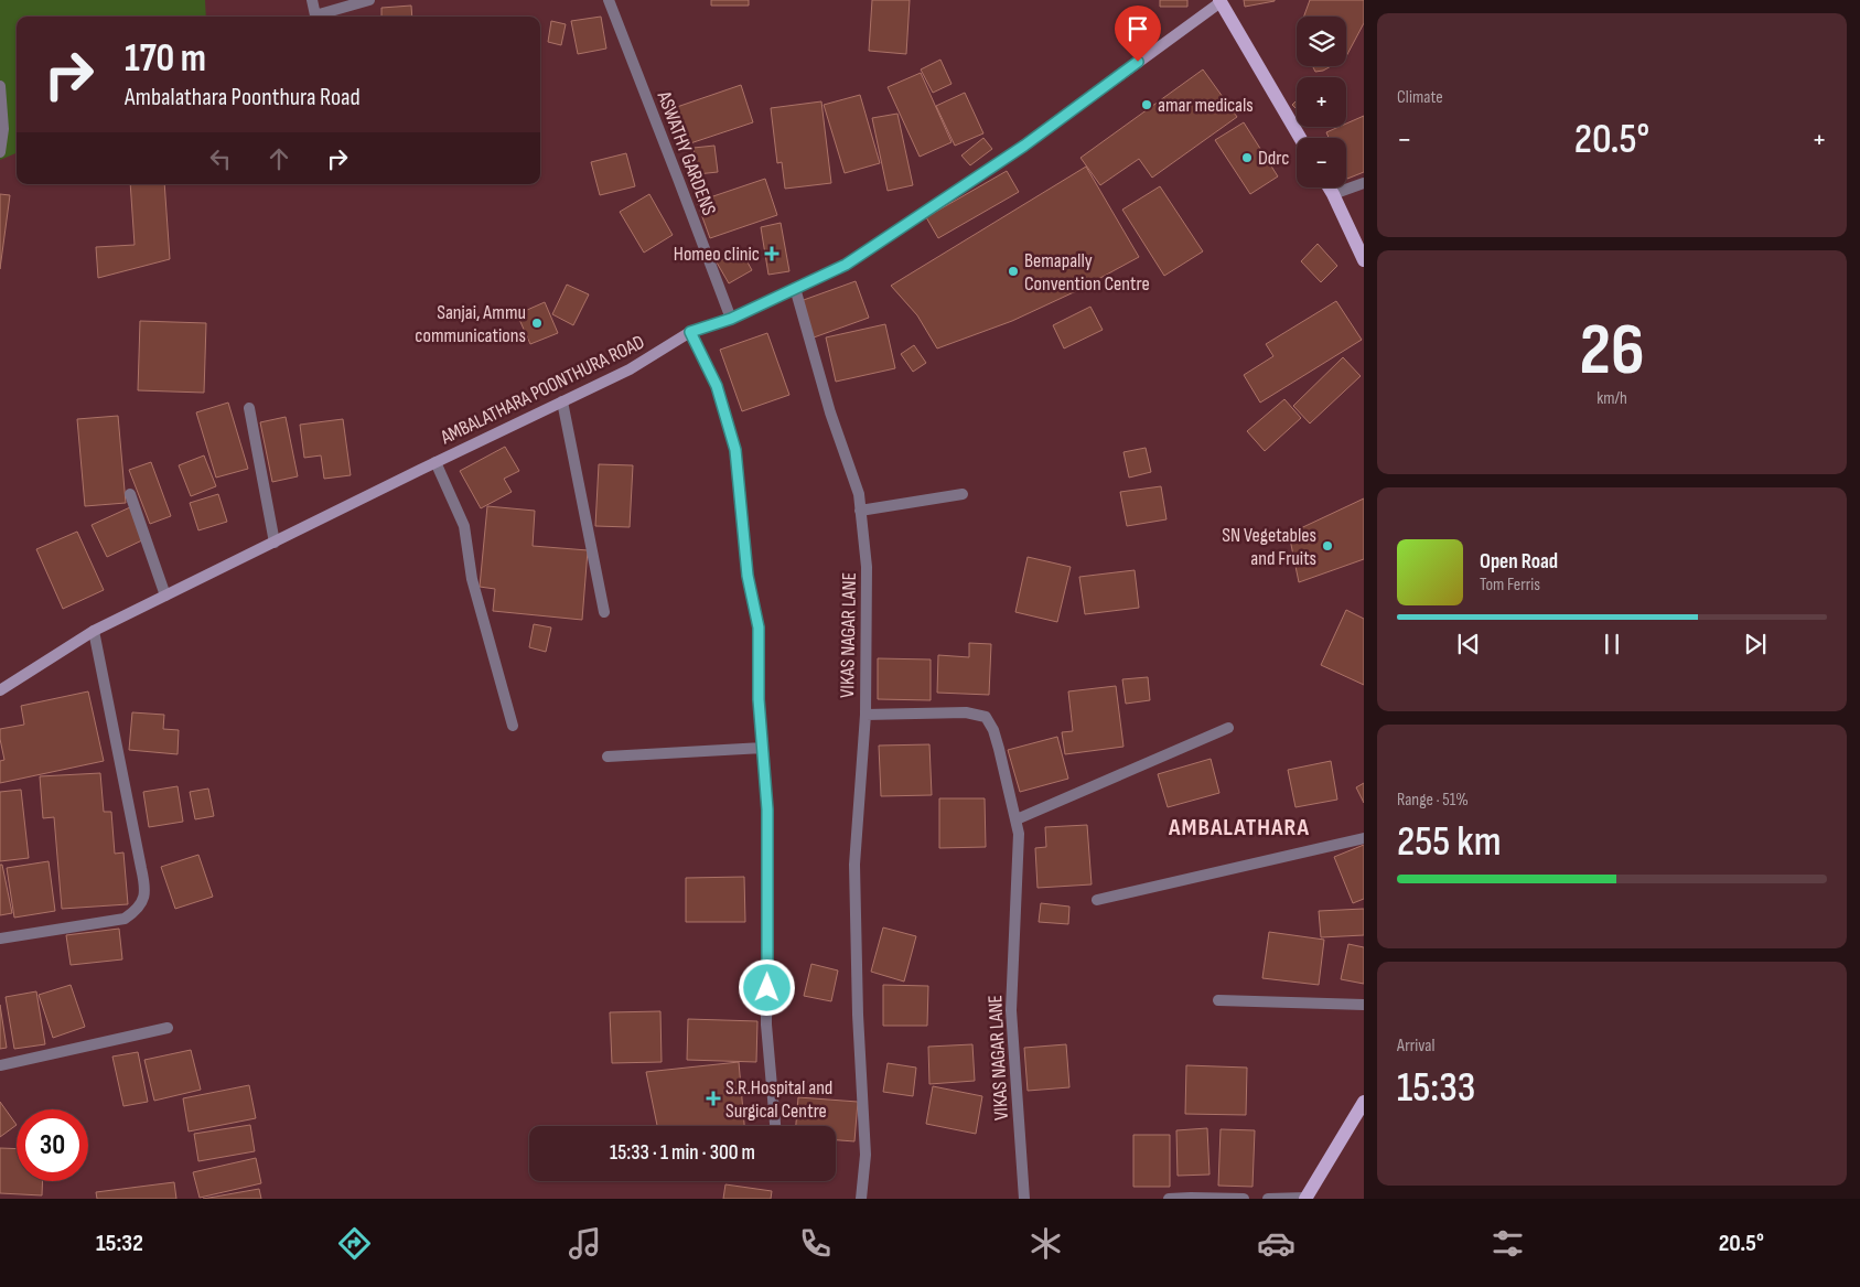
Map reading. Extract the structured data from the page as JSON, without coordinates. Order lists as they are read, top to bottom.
{
  "streets": {
    "main road": ["AMBALATHARA POONTHURA ROAD"],
    "street": ["ASWATHY GARDENS", "VIKAS NAGAR LANE"]
  },
  "crossings": [
    ["ASWATHY GARDENS", "AMBALATHARA POONTHURA ROAD"],
    ["AMBALATHARA POONTHURA ROAD", "VIKAS NAGAR LANE"]
  ],
  "districts": ["AMBALATHARA"],
  "places": {
    "other": [
      "amar medicals",
      "Ddrc",
      "Bemapally Convention Centre",
      "Sanjai, Ammu communications",
      "SN Vegetables and Fruits"
    ],
    "health": ["Homeo clinic", "S.R.Hospital and Surgical Centre"]
  },
  "page": {
    "tile": [
      "Climate",
      ["26", "km/h"],
      ["Range · 51%", "255 km"],
      ["Arrival", "15:33"]
    ],
    "map_buttons": ["+", "−"],
    "turn": ["170 m", "Ambalathara Poonthura Road"],
    "heat": ["−", "20.5°", "+"],
    "song": ["Open Road", "Tom Ferris"],
    "limit": "30",
    "trip": "15:33 · 1 min · 300 m",
    "tabs": ["15:32", "20.5°"]
  }
}
